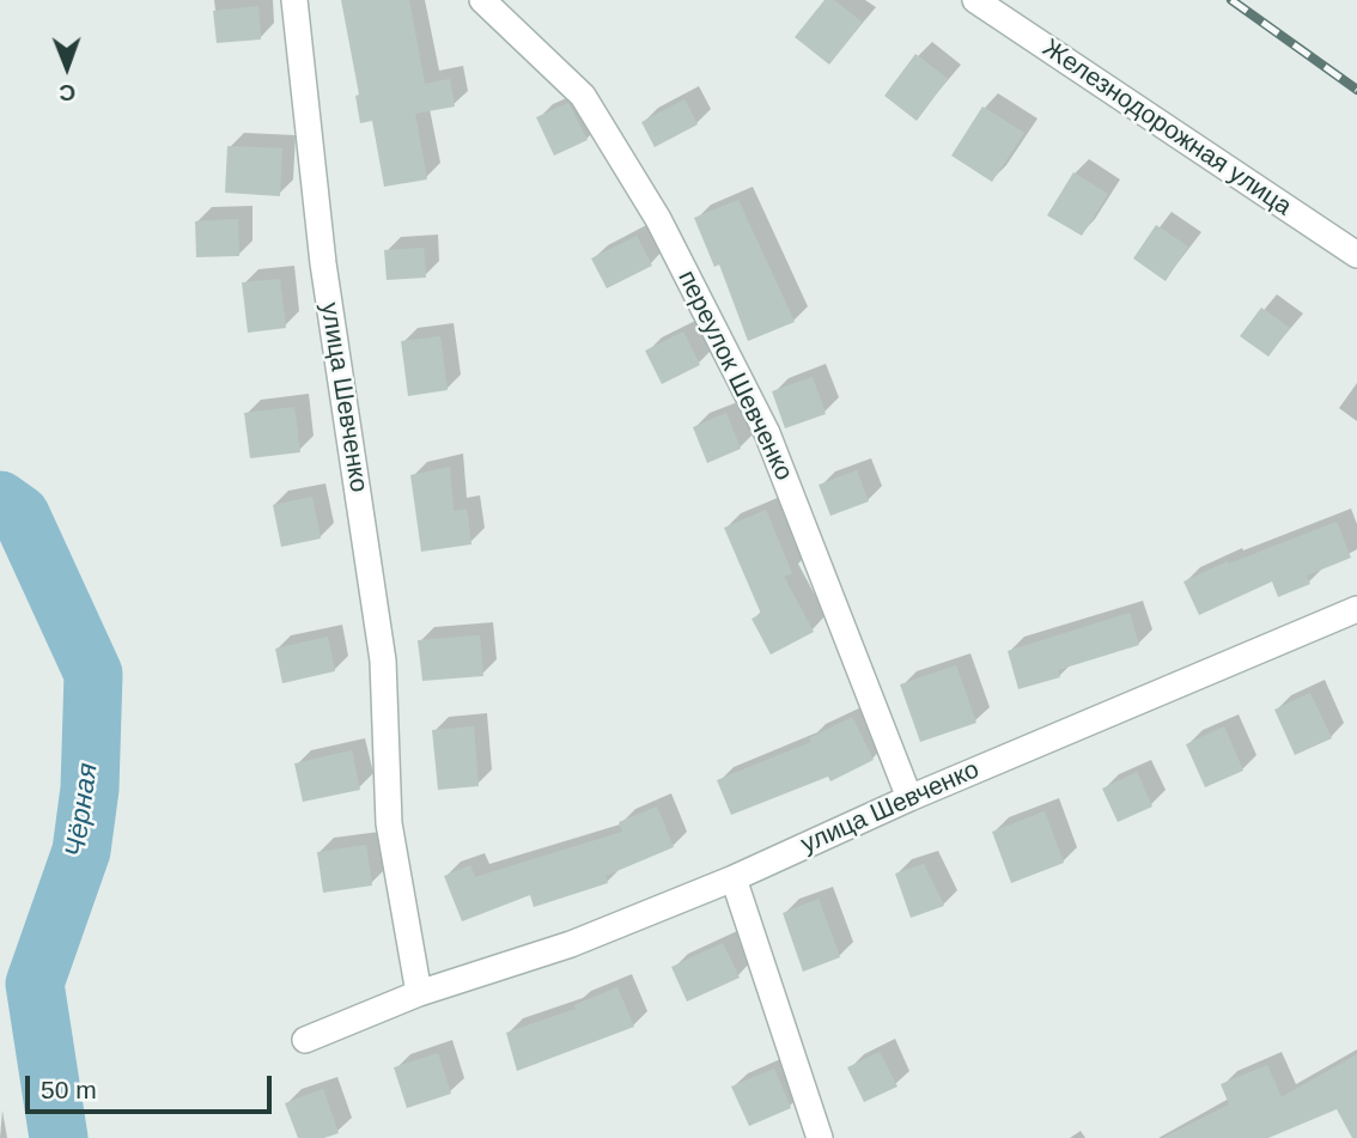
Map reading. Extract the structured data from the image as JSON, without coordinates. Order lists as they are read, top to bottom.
{
  "streets": {
    "street": ["Железнодорожная улица", "переулок Шевченко", "улица Шевченко"]
  },
  "crossings": [
    ["переулок Шевченко", "улица Шевченко"]
  ],
  "water": ["Чёрная"],
  "scale_bar": "50 m",
  "north": "bottom"
}
